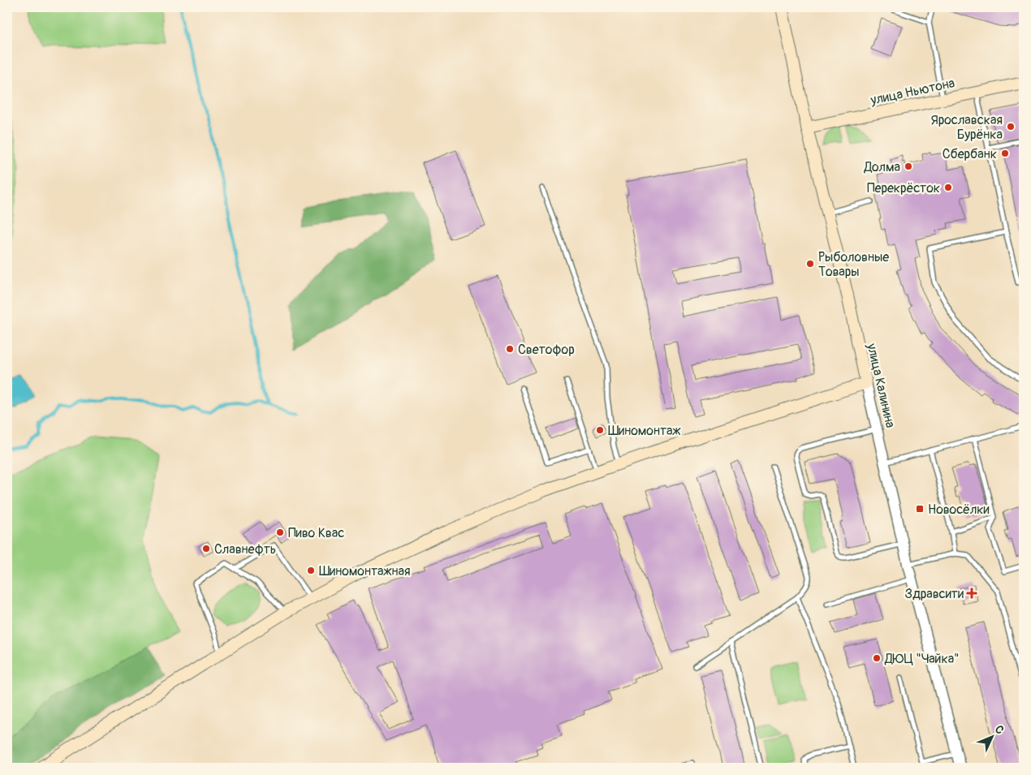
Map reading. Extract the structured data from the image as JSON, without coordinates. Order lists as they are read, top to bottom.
{
  "streets": {
    "main road": ["улица Ньютона", "улица Калинина"]
  },
  "crossings": [
    ["улица Ньютона", "улица Калинина"]
  ],
  "places": {
    "other": [
      "Ярославская Бурёнка",
      "Сбербанк",
      "Долма",
      "Перекрёсток",
      "Рыболовные Товары",
      "Светофор",
      "Шиномонтаж",
      "Пиво Квас",
      "Славнефть",
      "Шиномонтажная",
      "ДЮЦ \"Чайка\""
    ],
    "transit": ["Новосёлки"],
    "health": ["Здравсити"]
  },
  "north": "top right"
}
